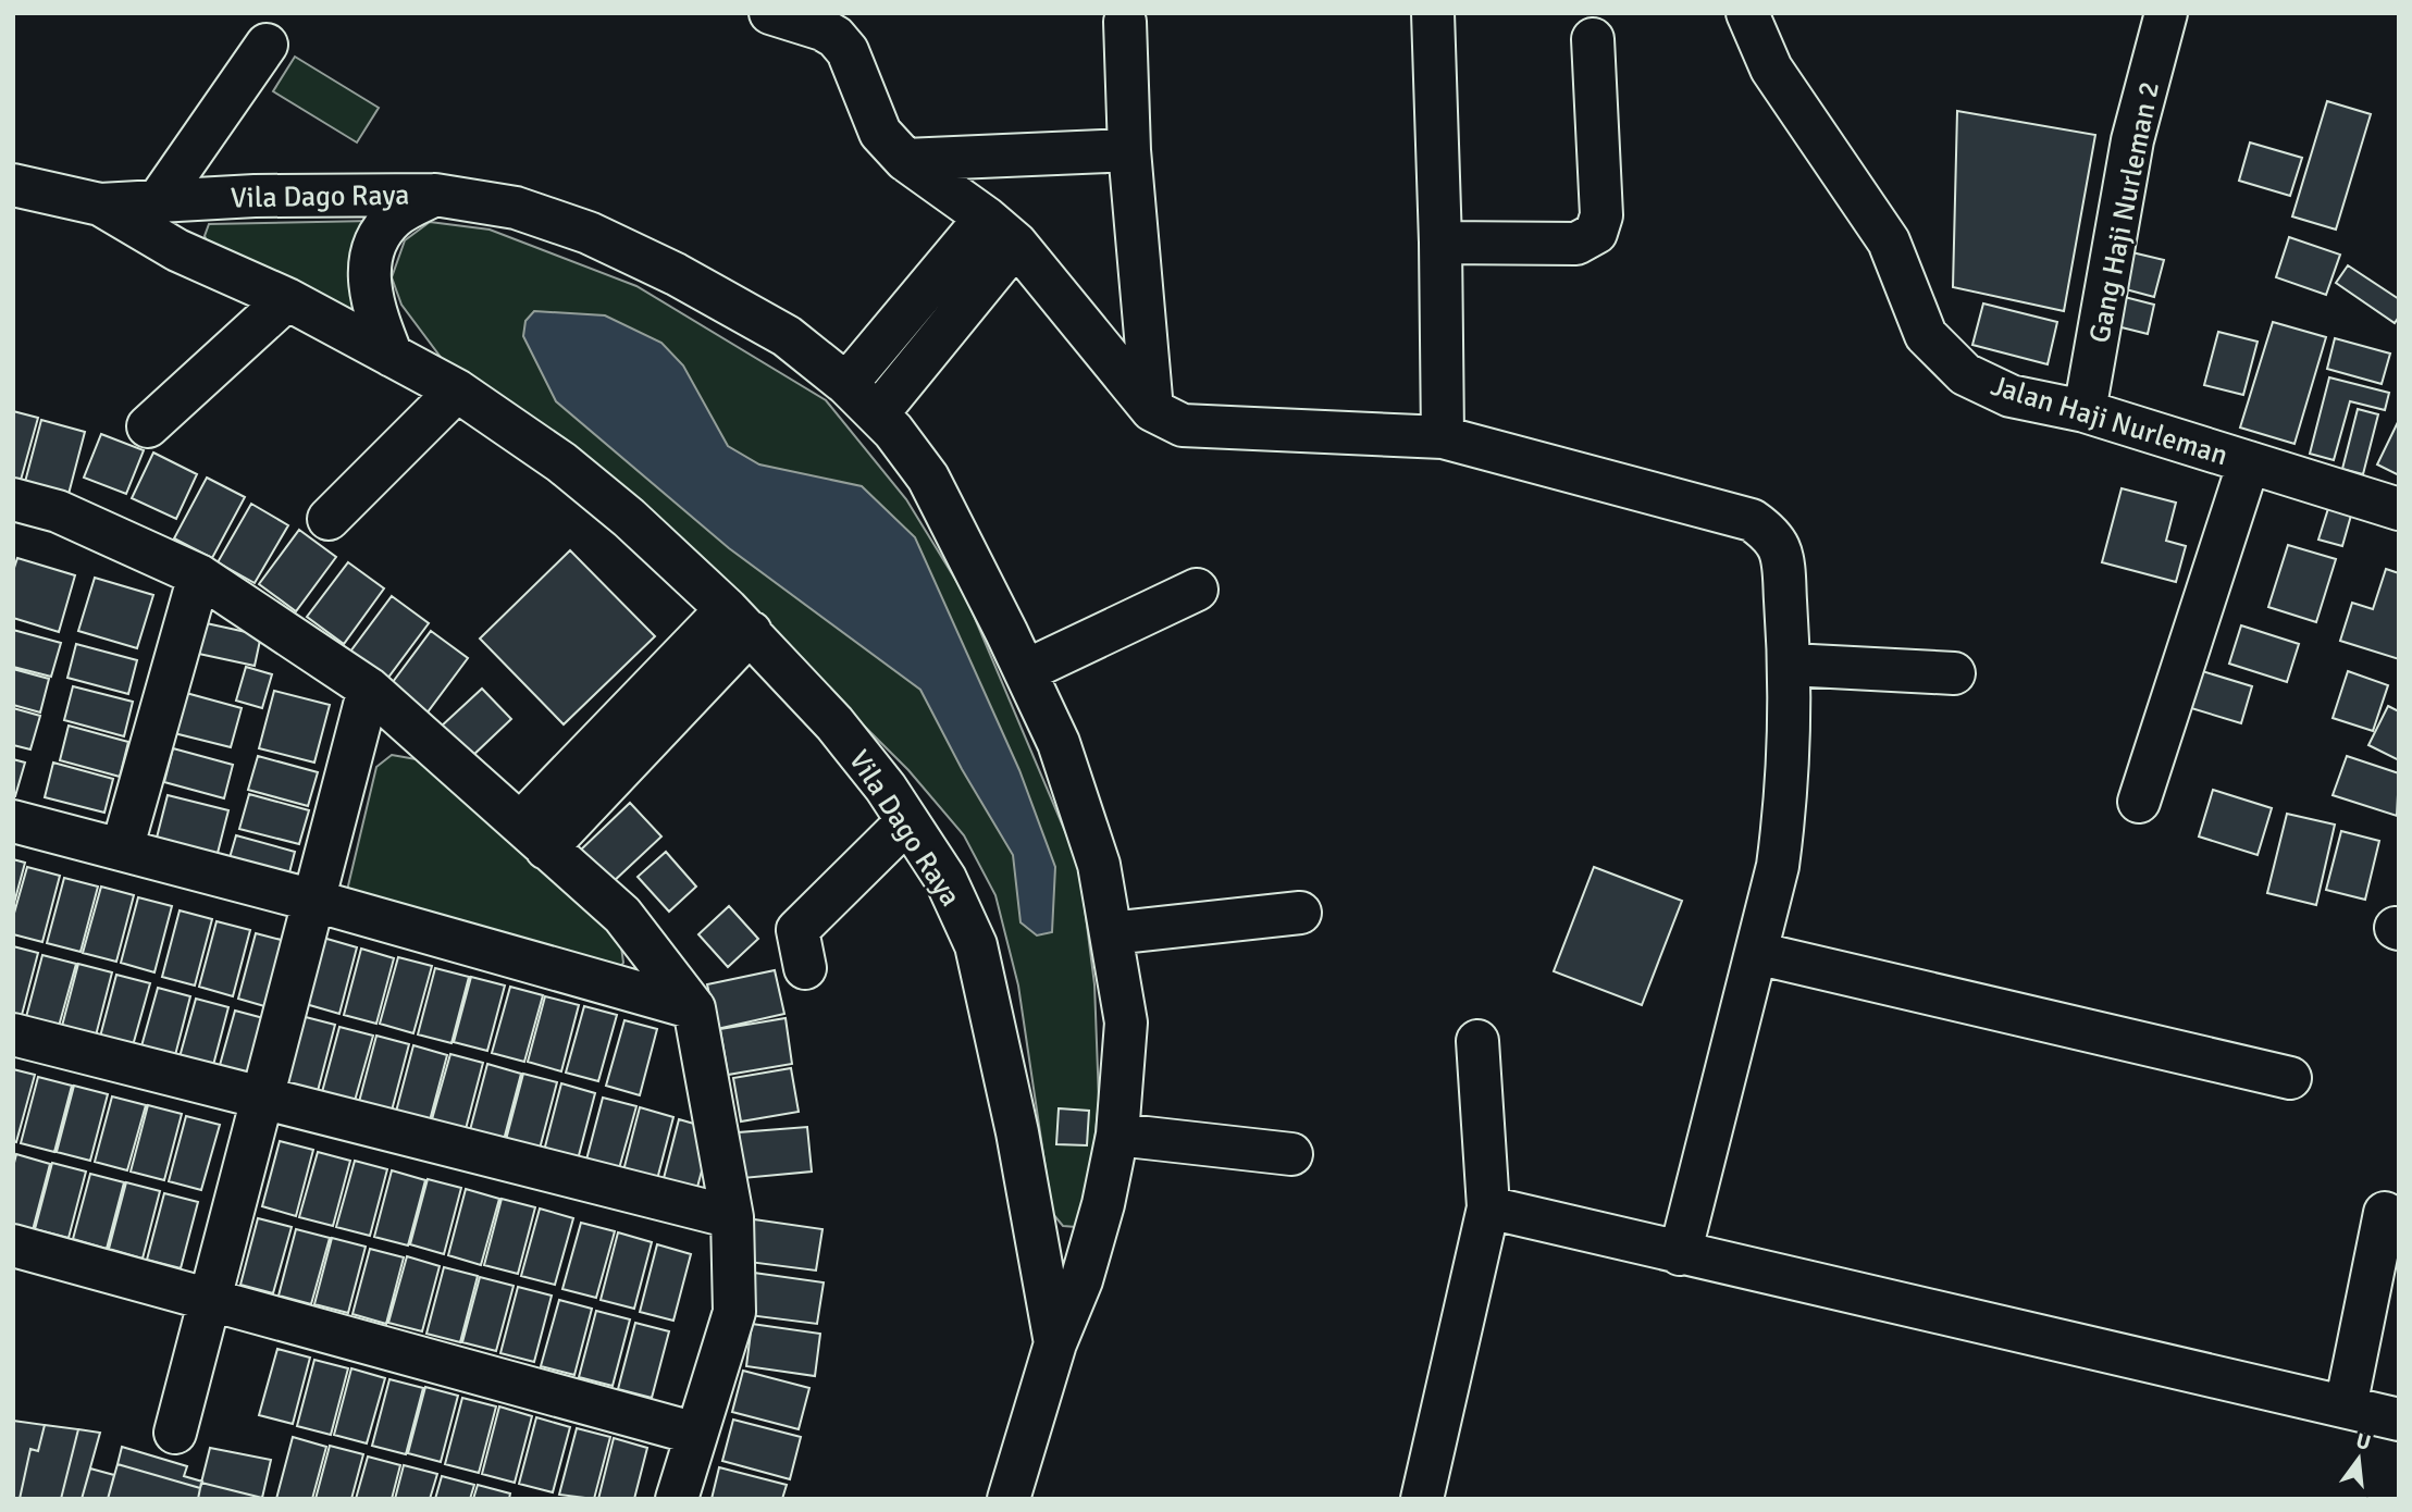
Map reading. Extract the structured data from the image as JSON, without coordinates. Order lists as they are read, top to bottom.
{
  "streets": {
    "street": ["Vila Dago Raya", "Gang Haji Nurleman 2", "Jalan Haji Nurleman"]
  },
  "crossings": [
    ["Gang Haji Nurleman 2", "Jalan Haji Nurleman"]
  ],
  "north": "top"
}
